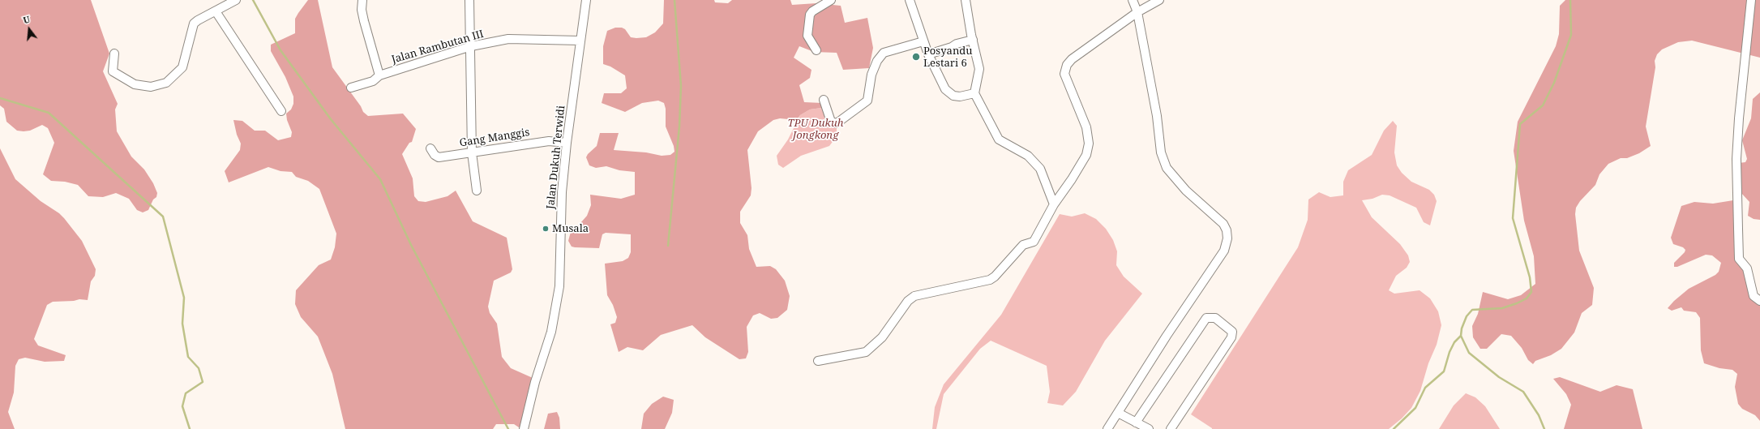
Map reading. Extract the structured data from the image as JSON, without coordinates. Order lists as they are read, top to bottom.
{
  "streets": {
    "street": ["Jalan Rambutan III", "Gang Manggis", "Jalan Dukuh Terwidi"]
  },
  "crossings": [
    ["Jalan Rambutan III", "Jalan Dukuh Terwidi"],
    ["Gang Manggis", "Jalan Dukuh Terwidi"]
  ],
  "parks": ["TPU Dukuh Jongkong"],
  "places": ["Posyandu Lestari 6", "Musala"],
  "north": "top"
}
